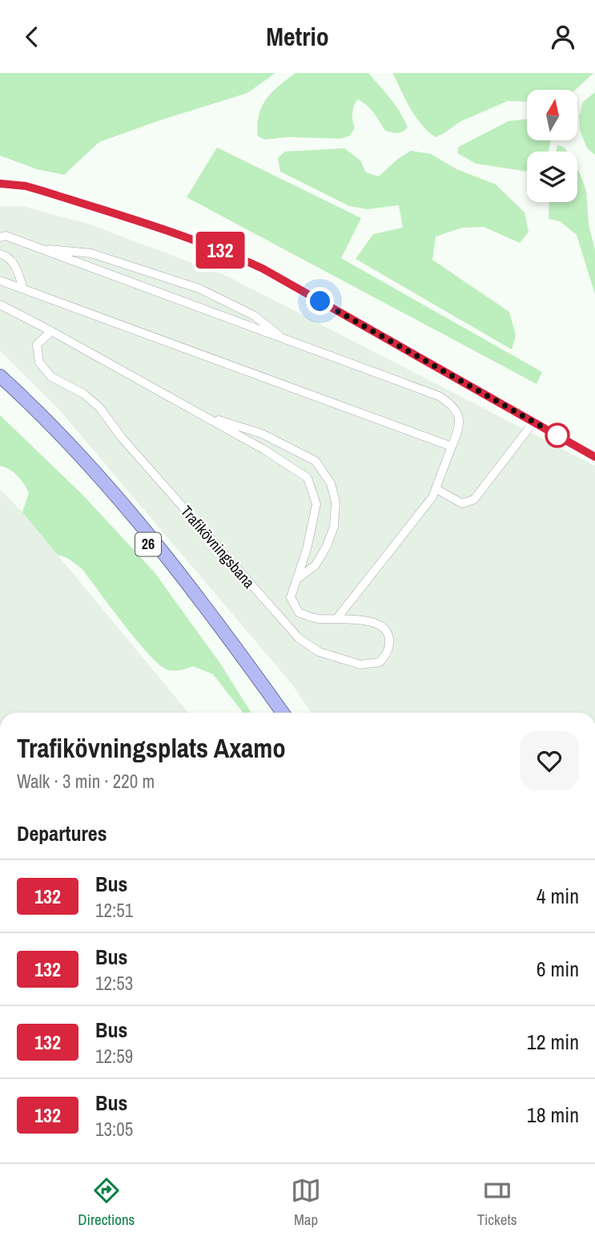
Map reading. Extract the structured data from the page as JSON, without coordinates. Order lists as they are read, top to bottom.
{
  "streets": {
    "highway": ["26"],
    "street": ["Trafikövningsbana"]
  },
  "lines": ["bus line 132"],
  "north": "top",
  "page": {
    "header": "Metrio",
    "on_map": "132",
    "heading": [
      ["Trafikövningsplats Axamo", "Walk · 3 min · 220 m"],
      "Departures"
    ],
    "list": [
      {
        "mark": "132",
        "name": "Bus",
        "note": "12:51",
        "value": "4 min"
      },
      {
        "mark": "132",
        "name": "Bus",
        "note": "12:53",
        "value": "6 min"
      },
      {
        "mark": "132",
        "name": "Bus",
        "note": "12:59",
        "value": "12 min"
      },
      {
        "mark": "132",
        "name": "Bus",
        "note": "13:05",
        "value": "18 min"
      }
    ],
    "tabs": ["Directions", "Map", "Tickets"]
  }
}
